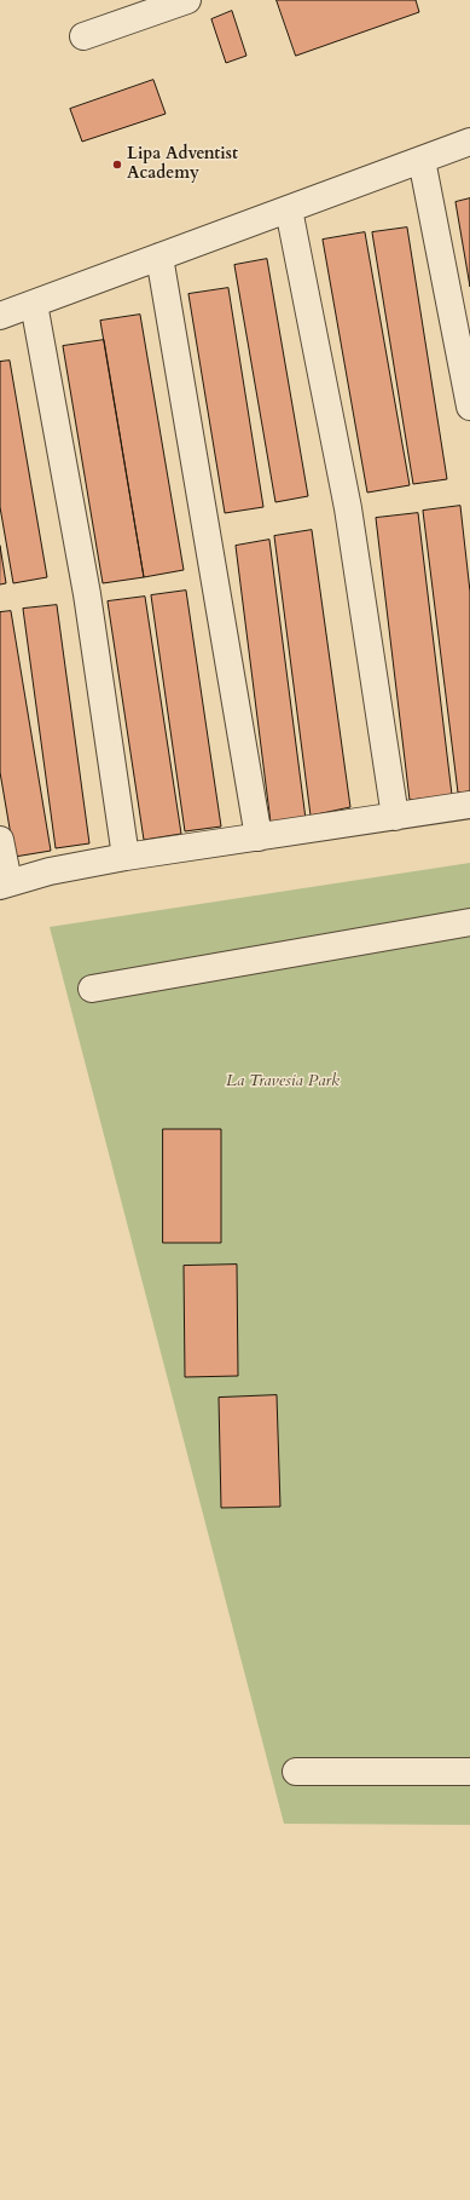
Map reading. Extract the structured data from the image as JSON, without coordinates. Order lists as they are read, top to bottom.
{
  "parks": ["La Travesia Park"],
  "places": ["Lipa Adventist Academy"]
}
